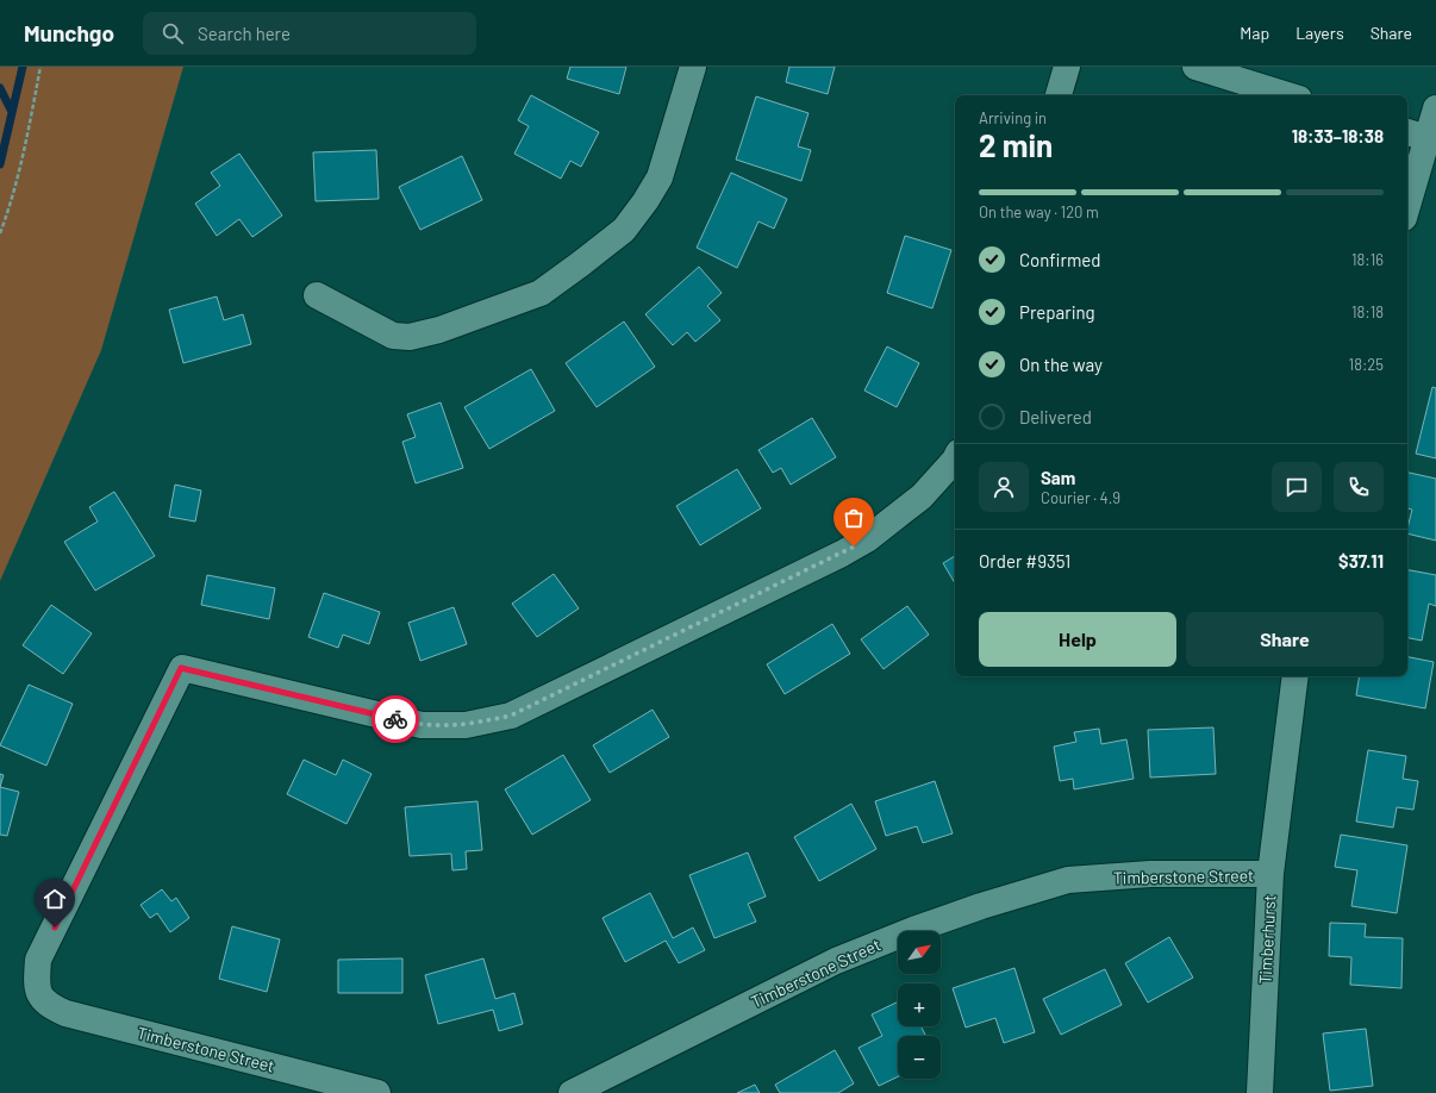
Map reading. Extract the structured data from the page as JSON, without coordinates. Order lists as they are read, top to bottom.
{
  "streets": {
    "street": ["Timberstone Street", "Timberhurst"]
  },
  "crossings": [
    ["Timberstone Street", "Timberhurst"]
  ],
  "north": "top right",
  "page": {
    "header": "Munchgo",
    "search": "Search here",
    "nav": ["Map", "Layers", "Share"],
    "heading": ["2 min", "Arriving in", "18:33–18:38"],
    "panel": [
      "Sam",
      "Courier · 4.9",
      "Order #9351",
      "$37.11"
    ],
    "bar": "On the way · 120 m",
    "list": [
      ["Confirmed", "18:16"],
      ["Preparing", "18:18"],
      ["On the way", "18:25"],
      "Delivered"
    ],
    "buttons": ["Help", "Share"],
    "map_buttons": ["+", "−"]
  }
}
